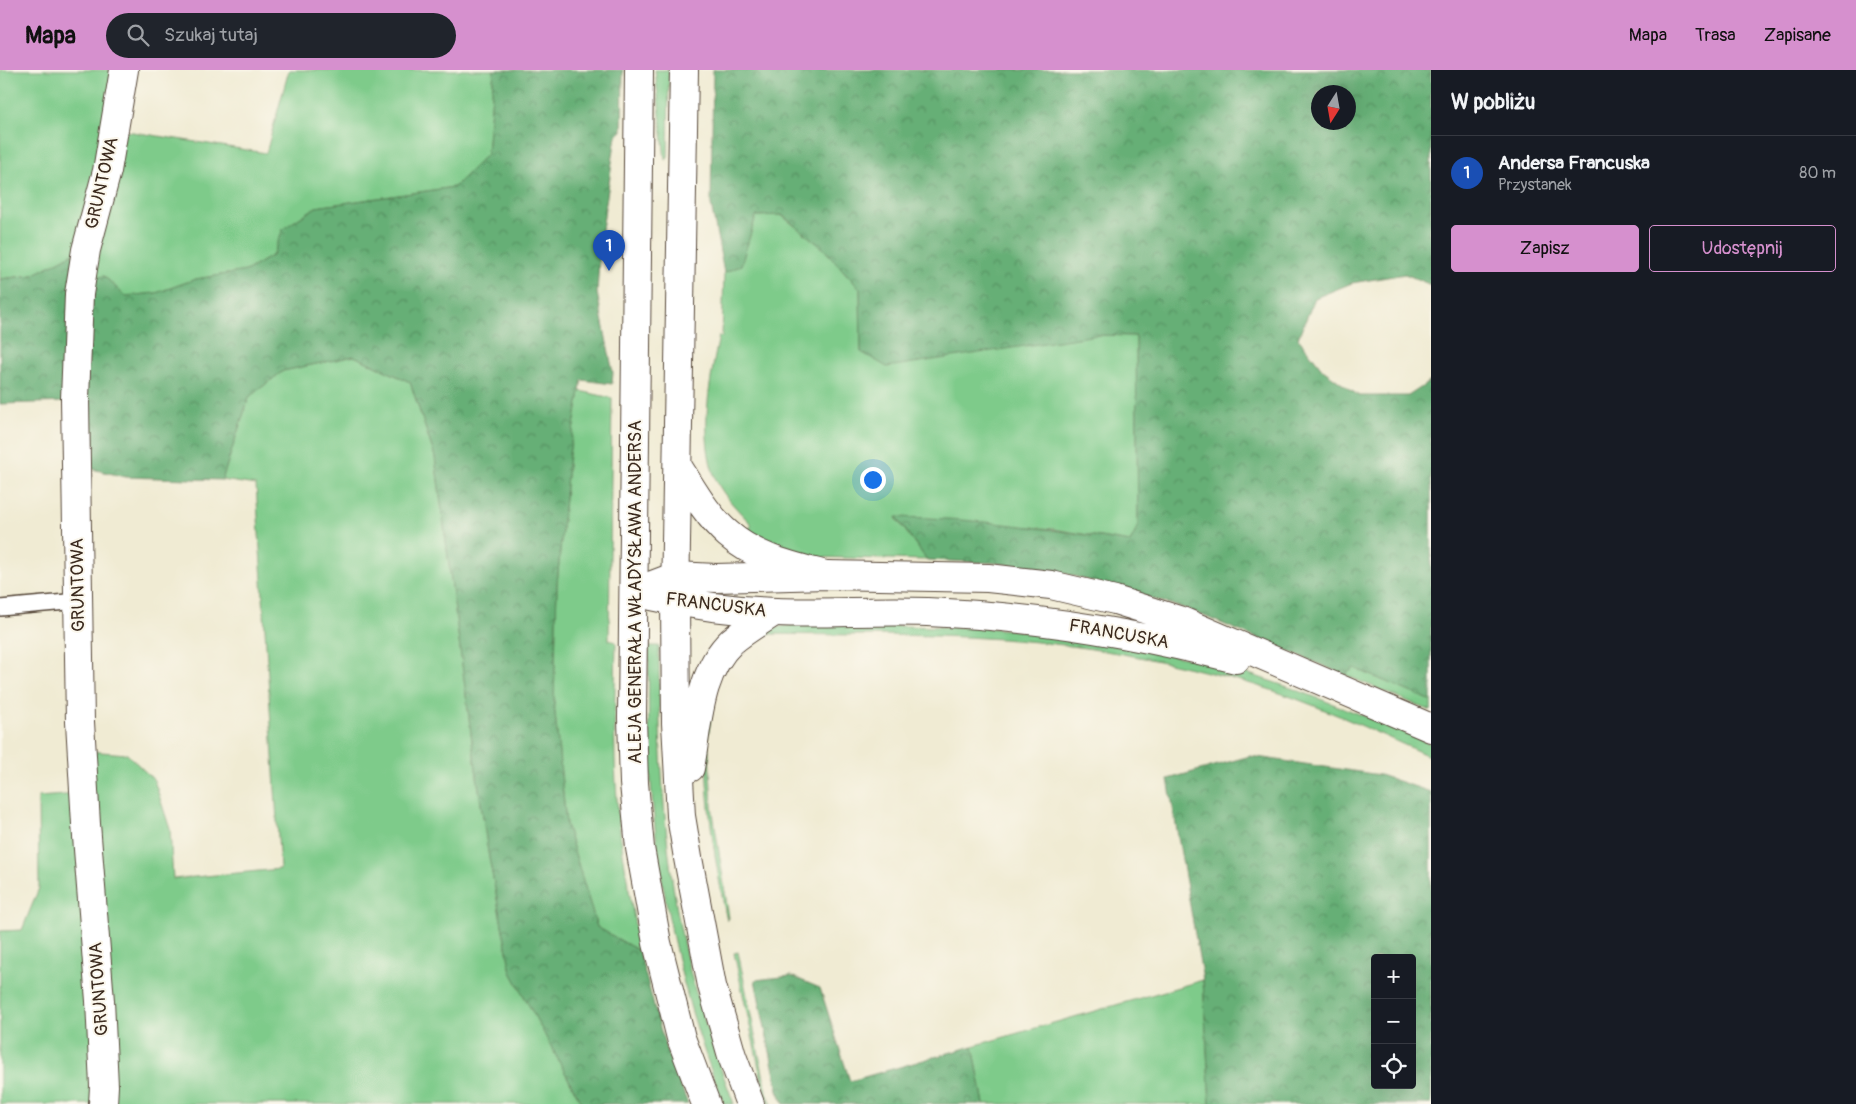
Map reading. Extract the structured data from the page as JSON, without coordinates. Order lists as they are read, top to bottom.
{
  "streets": {
    "street": ["GRUNTOWA", "ALEJA GENERAŁA WŁADYSŁAWA ANDERSA", "FRANCUSKA"]
  },
  "crossings": [
    ["ALEJA GENERAŁA WŁADYSŁAWA ANDERSA", "FRANCUSKA"]
  ],
  "north": "bottom",
  "page": {
    "header": "Mapa",
    "search": "Szukaj tutaj",
    "nav": ["Mapa", "Trasa", "Zapisane"],
    "heading": "W pobliżu",
    "list": [
      {
        "mark": "1",
        "name": "Andersa Francuska",
        "note": "Przystanek",
        "value": "80 m"
      }
    ],
    "buttons": ["Zapisz", "Udostępnij"],
    "pins": "1",
    "map_buttons": ["+", "−"]
  }
}
